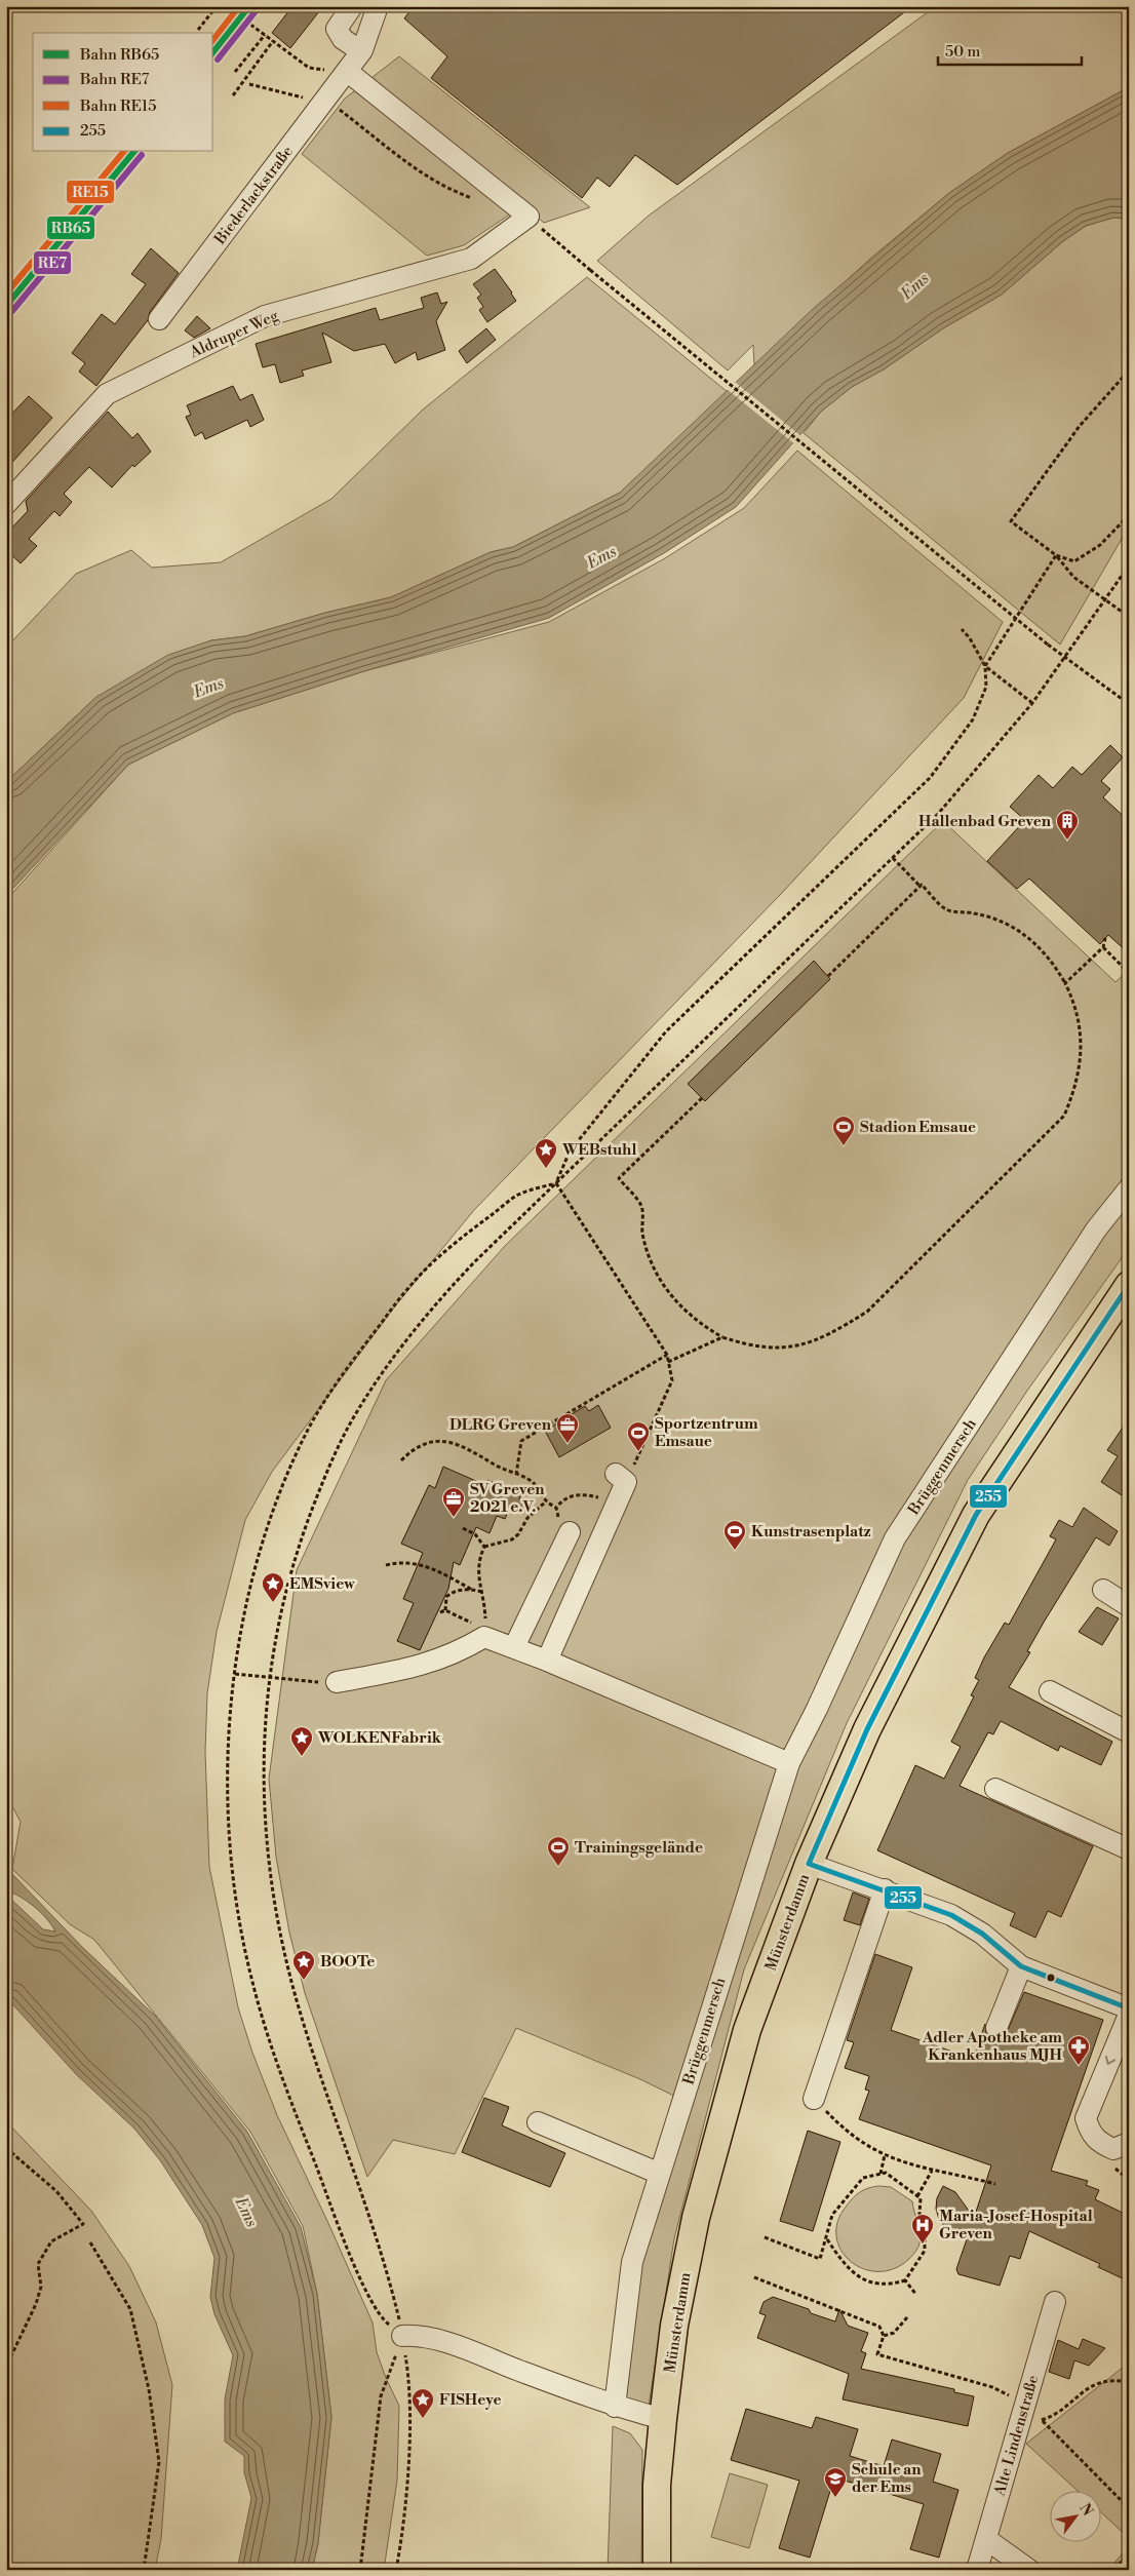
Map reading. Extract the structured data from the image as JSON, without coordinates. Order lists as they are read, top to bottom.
{
  "streets": {
    "main road": ["Münsterdamm"],
    "street": [
      "Biederlackstraße",
      "Aldruper Weg",
      "Brüggenmersch",
      "Alte Lindenstraße"
    ]
  },
  "water": ["Ems"],
  "places": {
    "building": ["Hallenbad Greven"],
    "sports": [
      "Stadion Emsaue",
      "Sportzentrum Emsaue",
      "Kunstrasenplatz",
      "Trainingsgelände"
    ],
    "place": [
      "WEBstuhl",
      "EMSview",
      "WOLKENFabrik",
      "BOOTe",
      "FISHeye"
    ],
    "office": ["DLRG Greven", "SV Greven 2021 e.V."],
    "pharmacy": ["Adler Apotheke am Krankenhaus MJH"],
    "hospital": ["Maria-Josef-Hospital Greven"],
    "school or university": ["Schule an der Ems"]
  },
  "lines": [
    "rail line RB65",
    "rail line RE15",
    "rail line RE7",
    "transit line 255"
  ],
  "legend": [
    "Bahn RB65",
    "Bahn RE7",
    "Bahn RE15",
    "255"
  ],
  "scale_bar": "50 m",
  "north": "top right"
}
